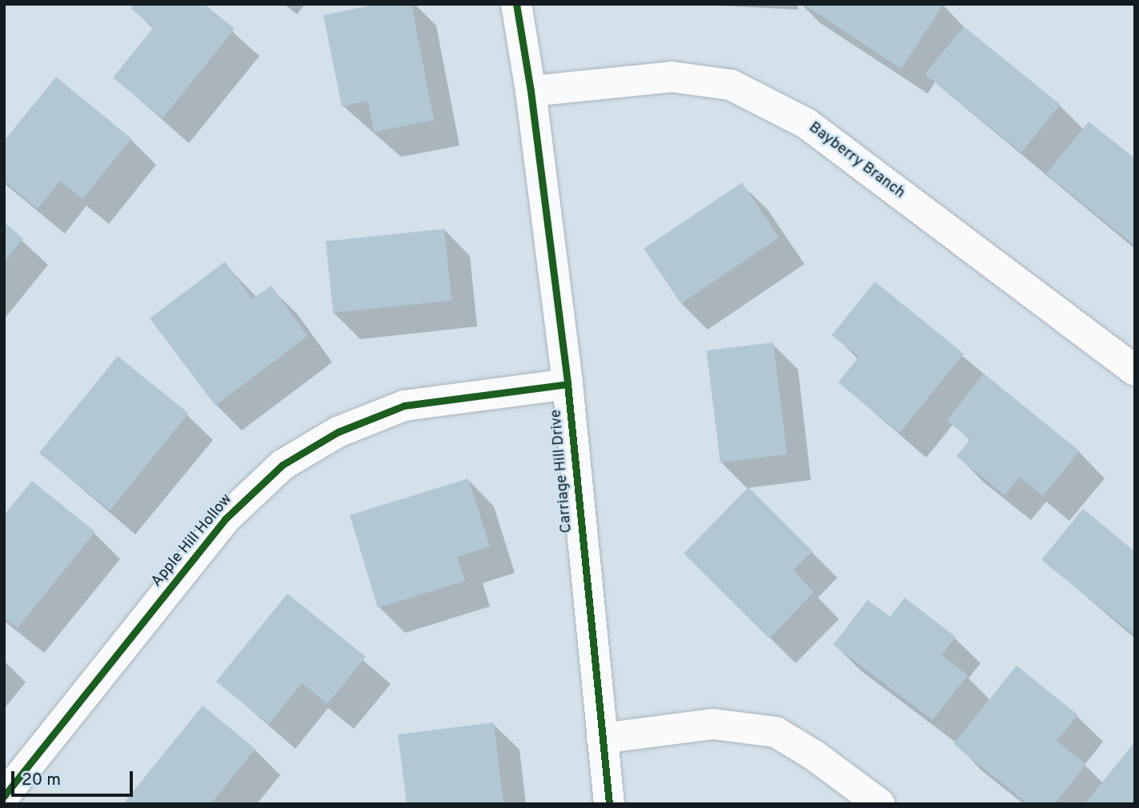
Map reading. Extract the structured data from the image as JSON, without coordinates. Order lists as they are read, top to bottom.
{
  "streets": {
    "street": ["Bayberry Branch", "Carriage Hill Drive", "Apple Hill Hollow"]
  },
  "crossings": [
    ["Bayberry Branch", "Carriage Hill Drive"],
    ["Carriage Hill Drive", "Apple Hill Hollow"]
  ],
  "scale_bar": "20 m"
}
